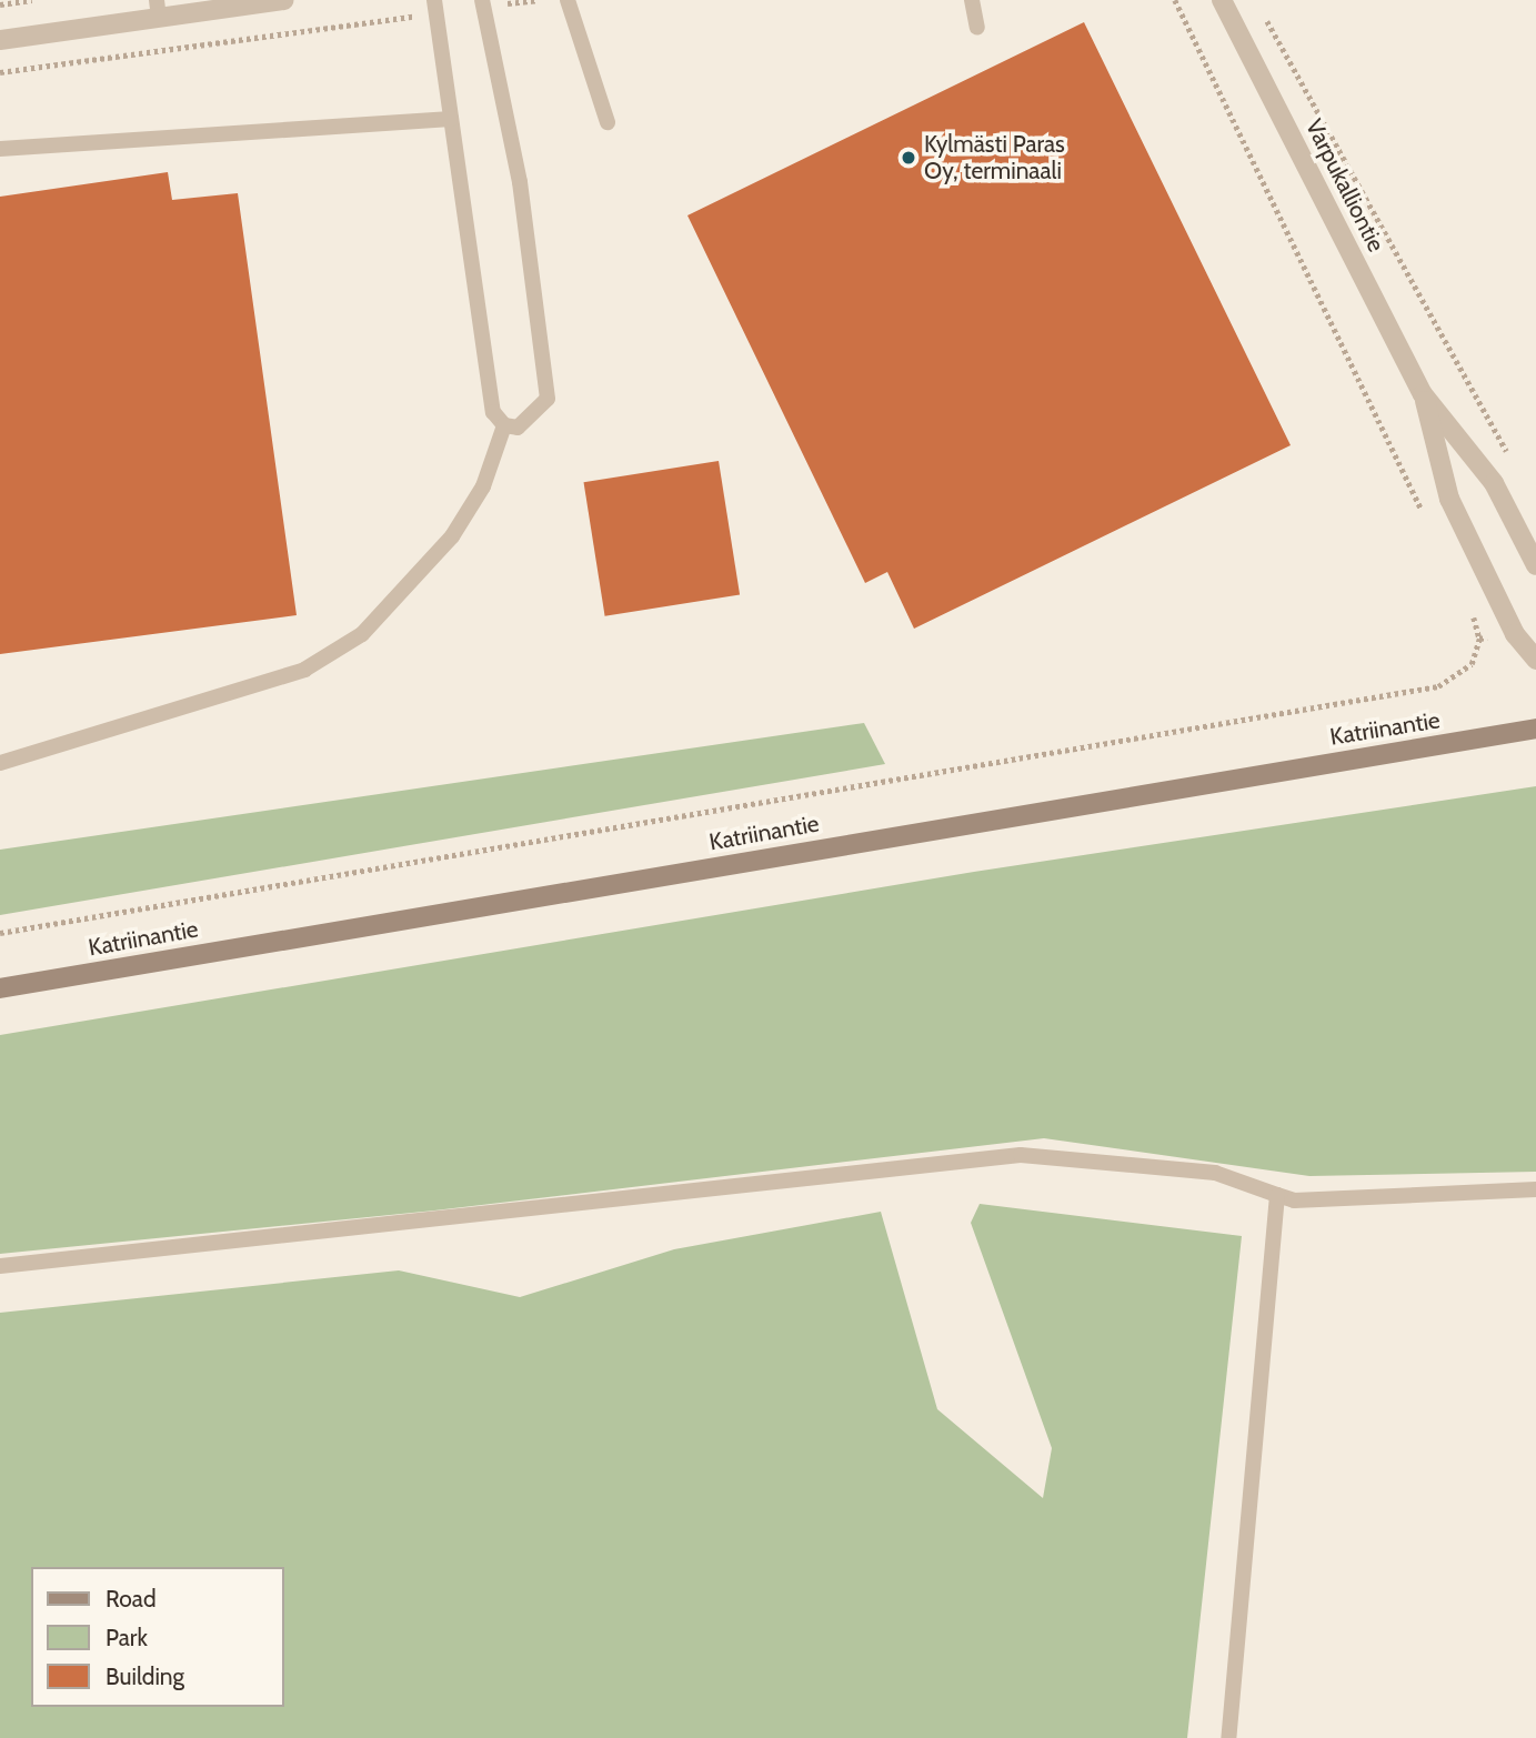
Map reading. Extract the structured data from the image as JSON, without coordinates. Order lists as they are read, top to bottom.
{
  "streets": {
    "main road": ["Katriinantie"],
    "street": ["Varpukalliontie"]
  },
  "places": ["Kylmästi Paras Oy, terminaali"],
  "legend": ["Road", "Park", "Building"]
}
